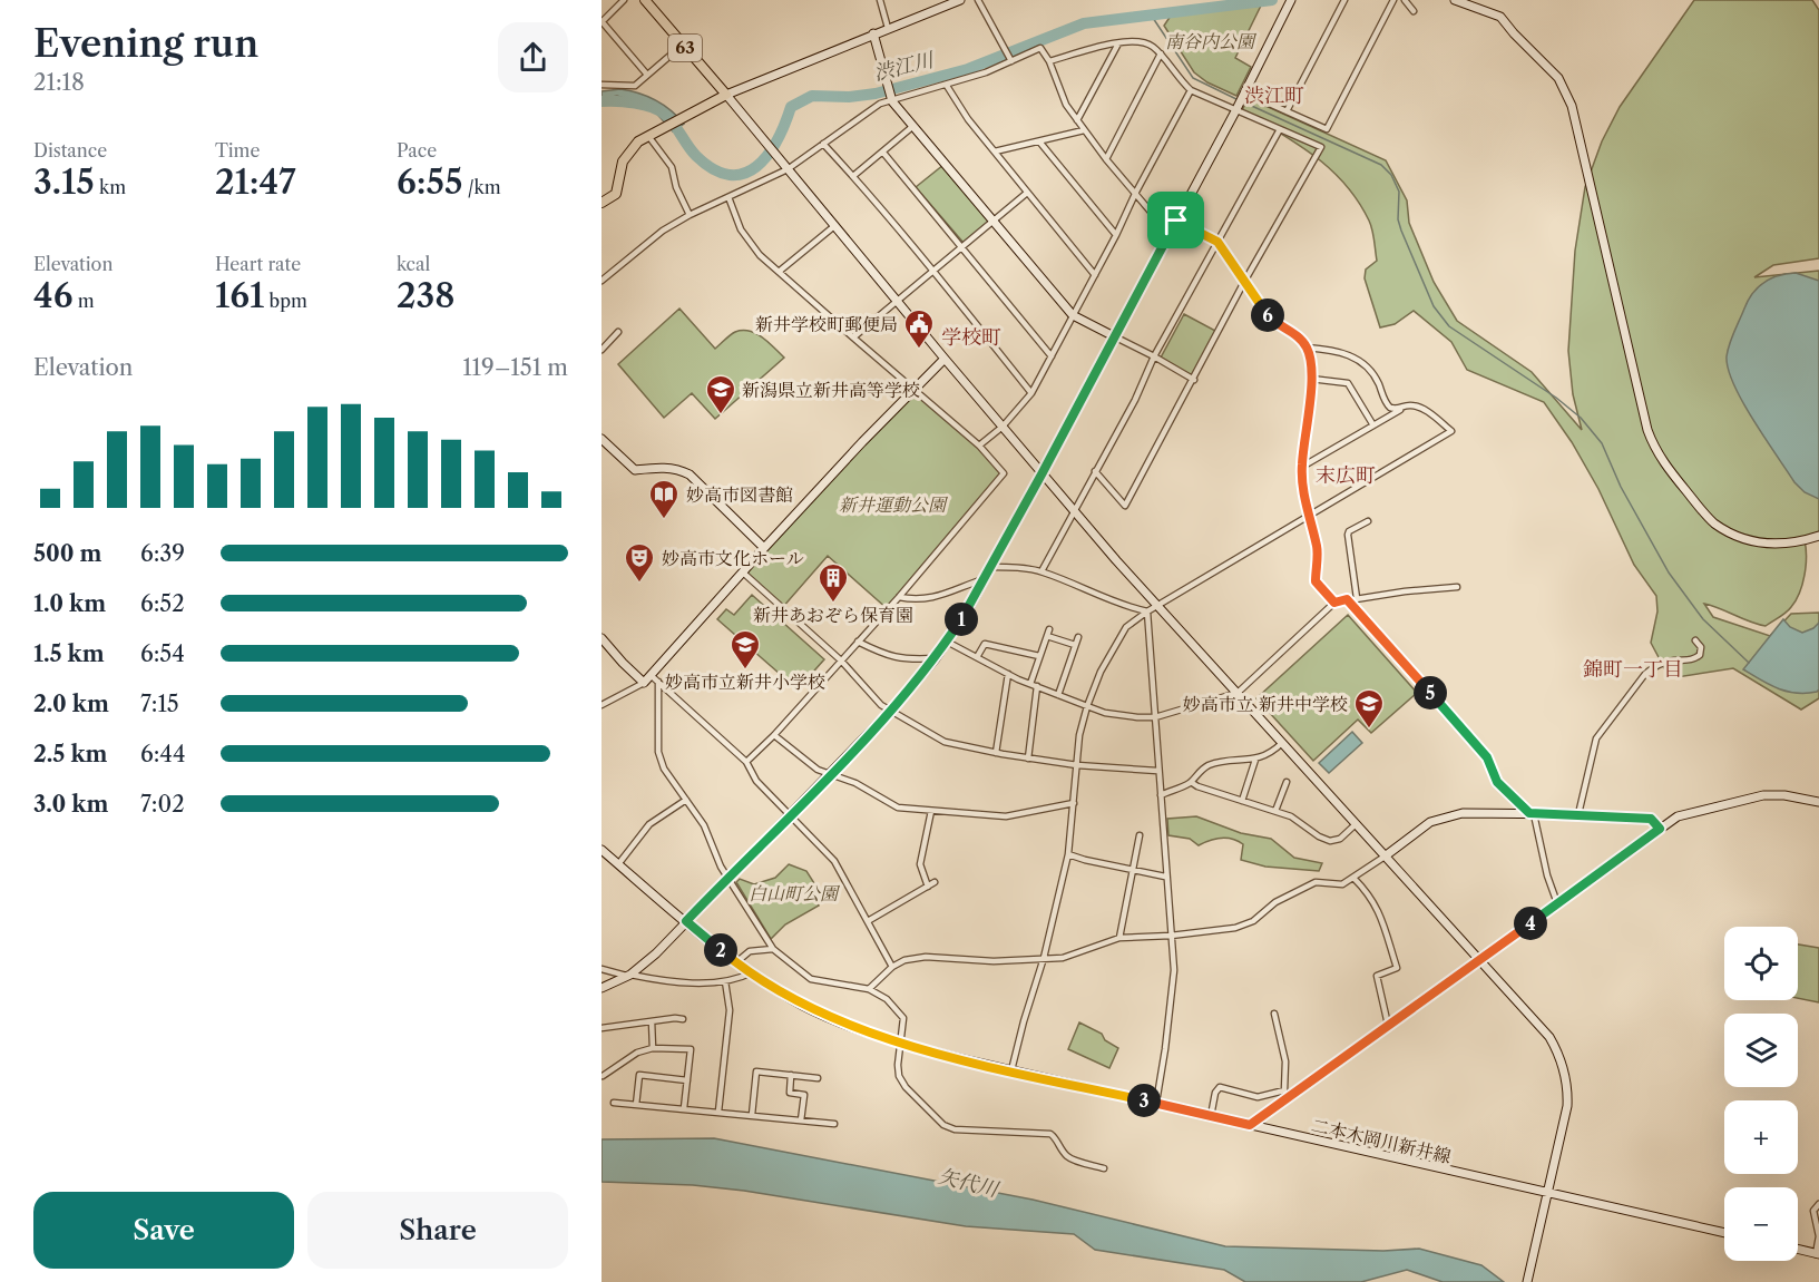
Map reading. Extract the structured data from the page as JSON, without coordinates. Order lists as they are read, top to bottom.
{
  "streets": {
    "main road": ["63"],
    "street": ["二本木岡川新井線"]
  },
  "districts": [
    "渋江町",
    "学校町",
    "末広町",
    "錦町一丁目"
  ],
  "water": ["渋江川", "矢代川"],
  "parks": ["南谷内公園", "新井運動公園", "白山町公園"],
  "places": {
    "public building": ["新井学校町郵便局"],
    "school or university": ["新潟県立新井高等学校", "妙高市立新井小学校", "妙高市立 新井中学校"],
    "library": ["妙高市図書館"],
    "theatre": ["妙高市文化ホール"],
    "building": ["新井あおぞら保育園"]
  },
  "page": {
    "heading": ["Evening run", "21:18"],
    "stats": [
      ["Distance", "3.15 km"],
      ["Time", "21:47"],
      ["Pace", "6:55 /km"],
      ["Elevation", "46 m"],
      ["Heart rate", "161 bpm"],
      ["kcal", "238"]
    ],
    "pins": [
      "6",
      "1",
      "5",
      "4",
      "2",
      "3"
    ],
    "chart": ["Elevation", "119–151 m"],
    "list": [
      {
        "name": "500 m",
        "note": "6:39"
      },
      {
        "name": "1.0 km",
        "note": "6:52"
      },
      {
        "name": "1.5 km",
        "note": "6:54"
      },
      {
        "name": "2.0 km",
        "note": "7:15"
      },
      {
        "name": "2.5 km",
        "note": "6:44"
      },
      {
        "name": "3.0 km",
        "note": "7:02"
      }
    ],
    "map_buttons": ["+", "−"],
    "buttons": ["Save", "Share"]
  }
}
